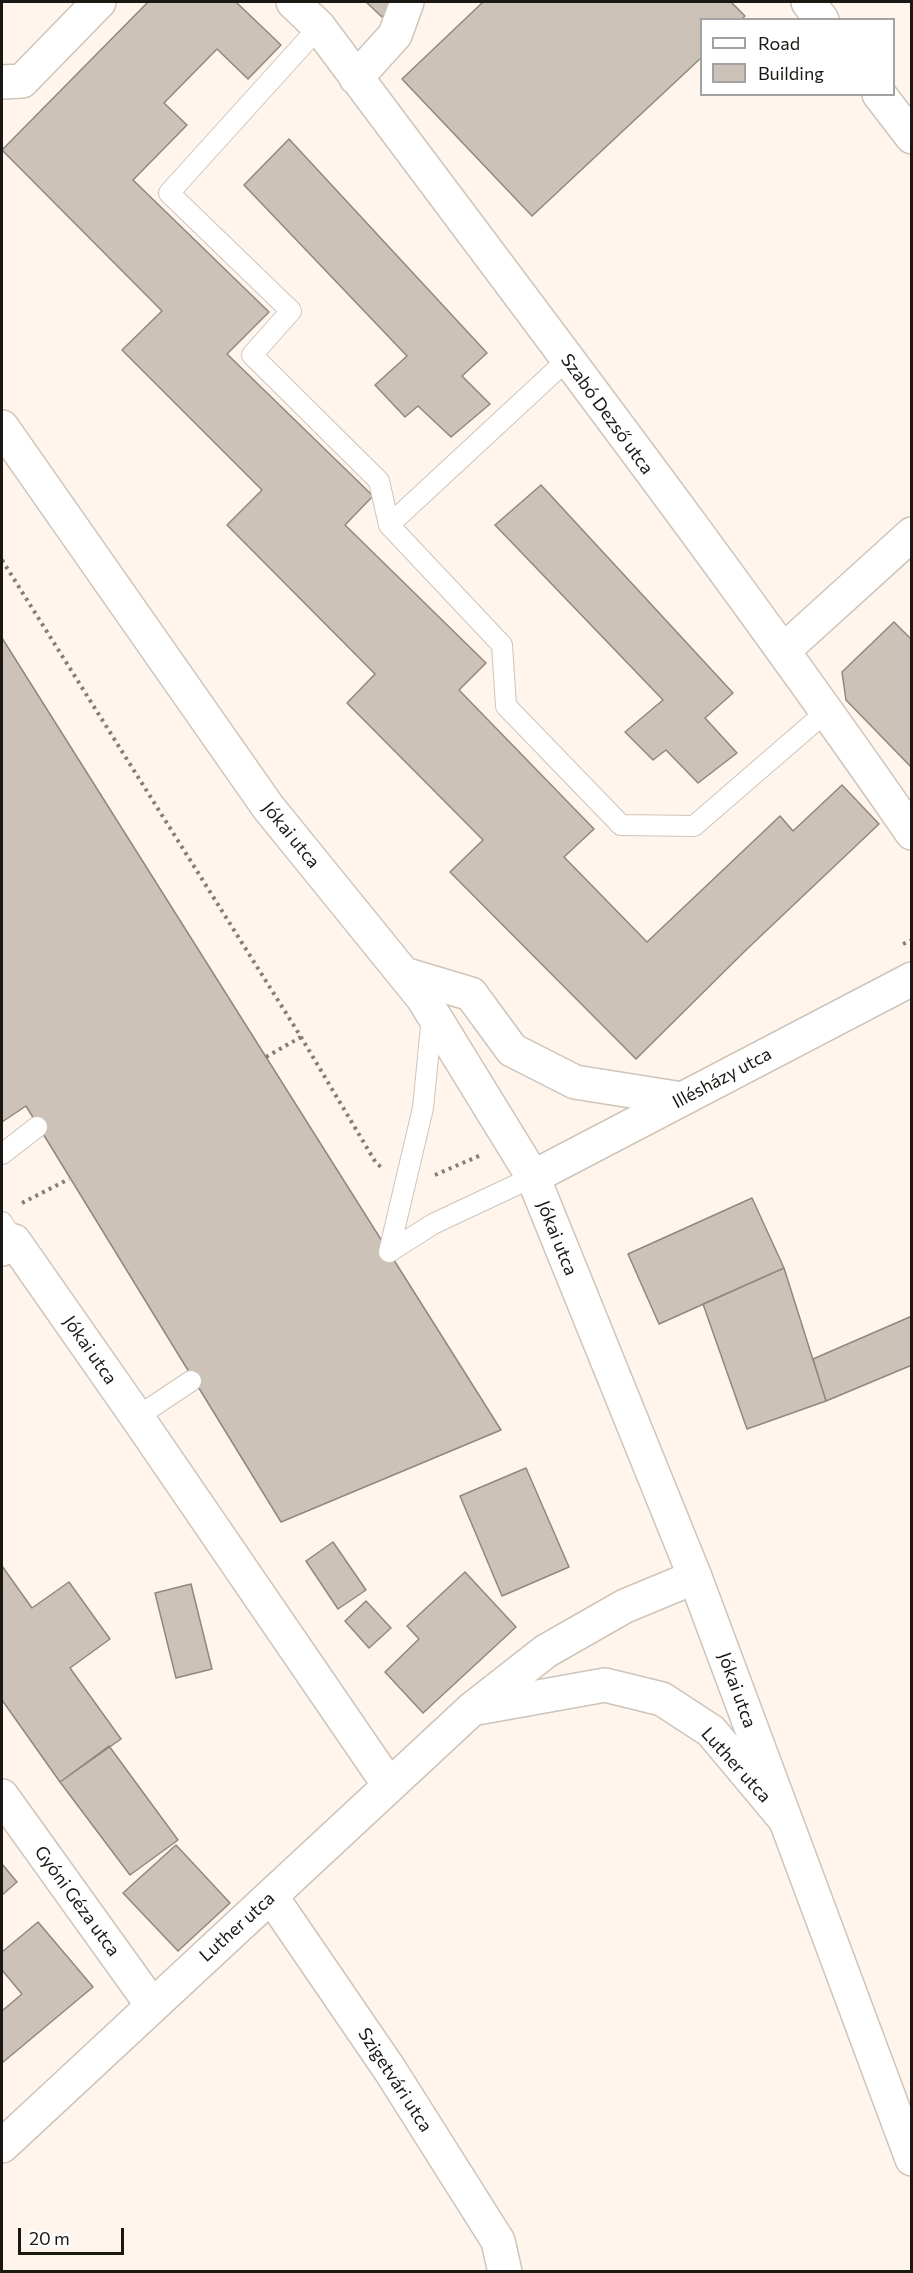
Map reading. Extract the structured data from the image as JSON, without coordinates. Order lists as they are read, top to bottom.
{
  "streets": {
    "street": [
      "Szabó Dezső utca",
      "Jókai utca",
      "Illésházy utca",
      "Luther utca",
      "Gyóni Géza utca",
      "Szigetvári utca"
    ]
  },
  "crossings": [
    ["Jókai utca", "Illésházy utca"],
    ["Jókai utca", "Luther utca"],
    ["Luther utca", "Gyóni Géza utca"],
    ["Luther utca", "Szigetvári utca"]
  ],
  "legend": ["Road", "Building"],
  "scale_bar": "20 m"
}
